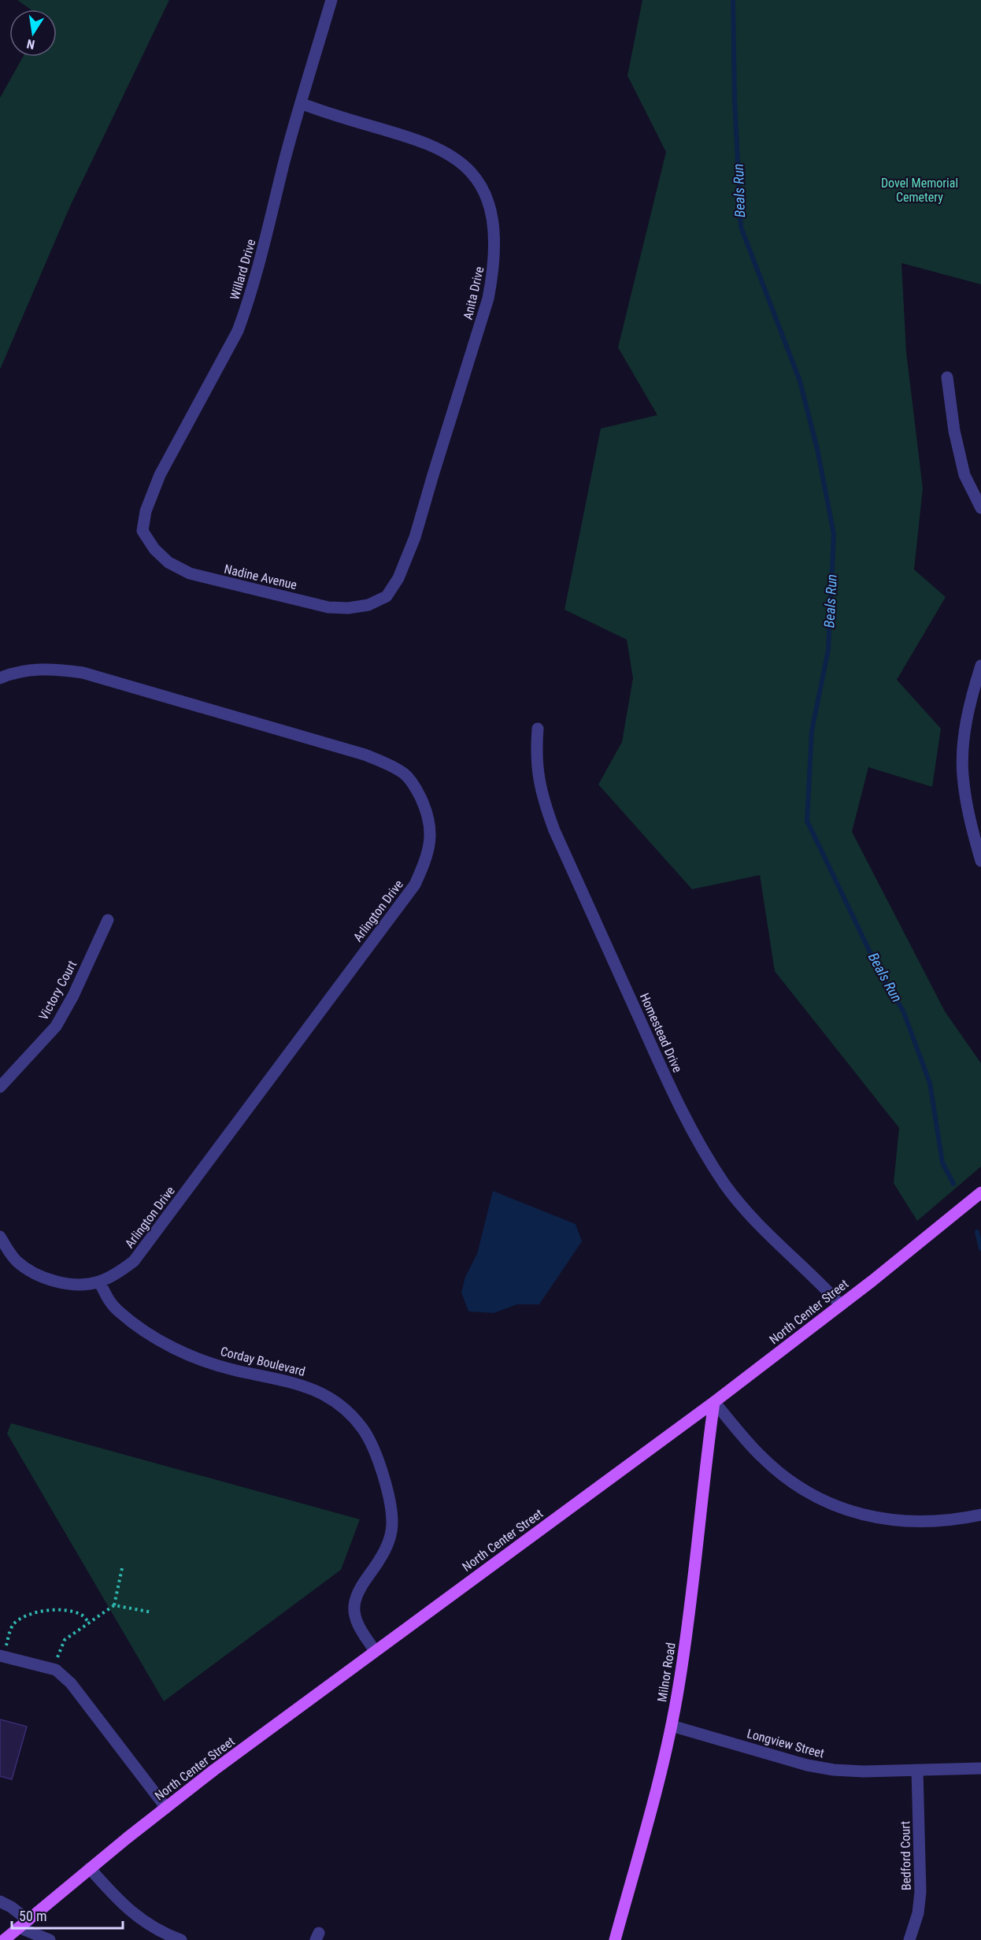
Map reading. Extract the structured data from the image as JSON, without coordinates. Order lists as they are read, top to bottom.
{
  "streets": {
    "main road": ["North Center Street", "Milnor Road"],
    "street": [
      "Willard Drive",
      "Anita Drive",
      "Nadine Avenue",
      "Arlington Drive",
      "Victory Court",
      "Homestead Drive",
      "Corday Boulevard",
      "Longview Street",
      "Bedford Court"
    ]
  },
  "crossings": [
    ["Willard Drive", "Anita Drive"],
    ["Willard Drive", "Nadine Avenue"],
    ["Anita Drive", "Nadine Avenue"],
    ["Arlington Drive", "Corday Boulevard"],
    ["Homestead Drive", "North Center Street"],
    ["North Center Street", "Corday Boulevard"],
    ["North Center Street", "Milnor Road"],
    ["Milnor Road", "Longview Street"],
    ["Longview Street", "Bedford Court"]
  ],
  "water": ["Beals Run"],
  "parks": ["Dovel Memorial Cemetery"],
  "scale_bar": "50 m",
  "north": "bottom"
}
